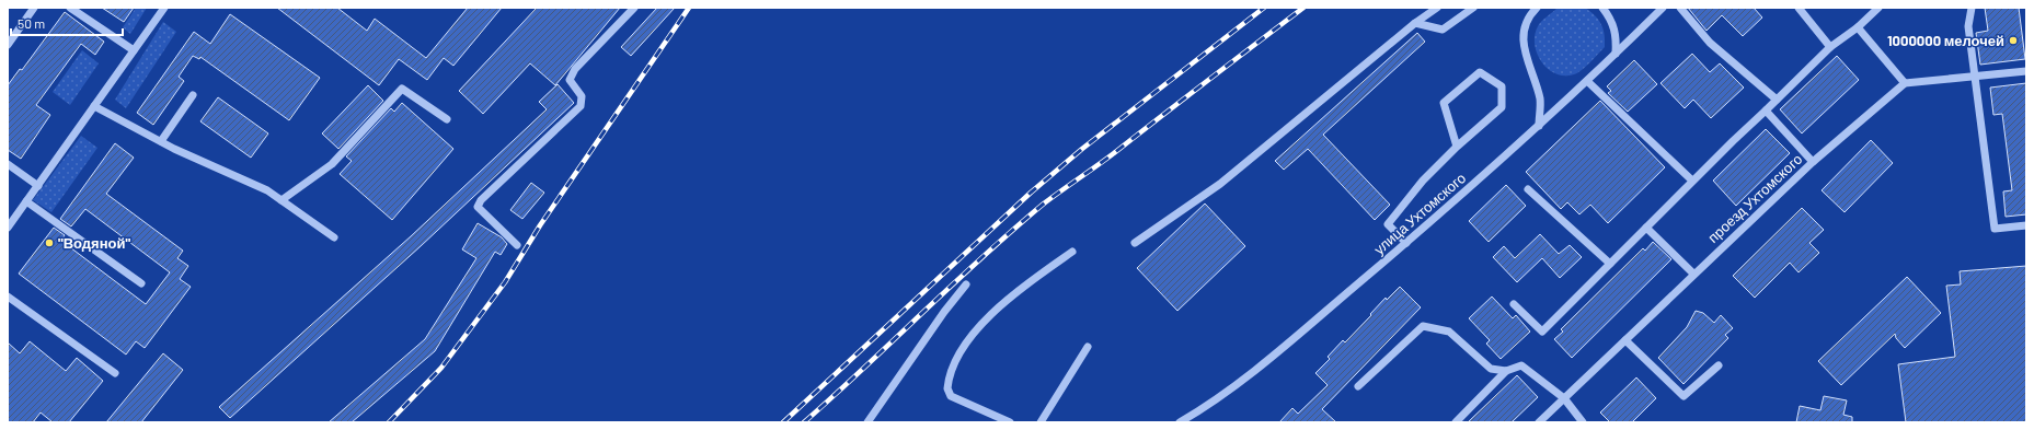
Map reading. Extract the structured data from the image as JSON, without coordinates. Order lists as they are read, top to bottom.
{
  "streets": {
    "street": ["проезд Ухтомского", "улица Ухтомского"]
  },
  "places": ["1000000 мелочей", "\"Водяной\""],
  "scale_bar": "50 m"
}
